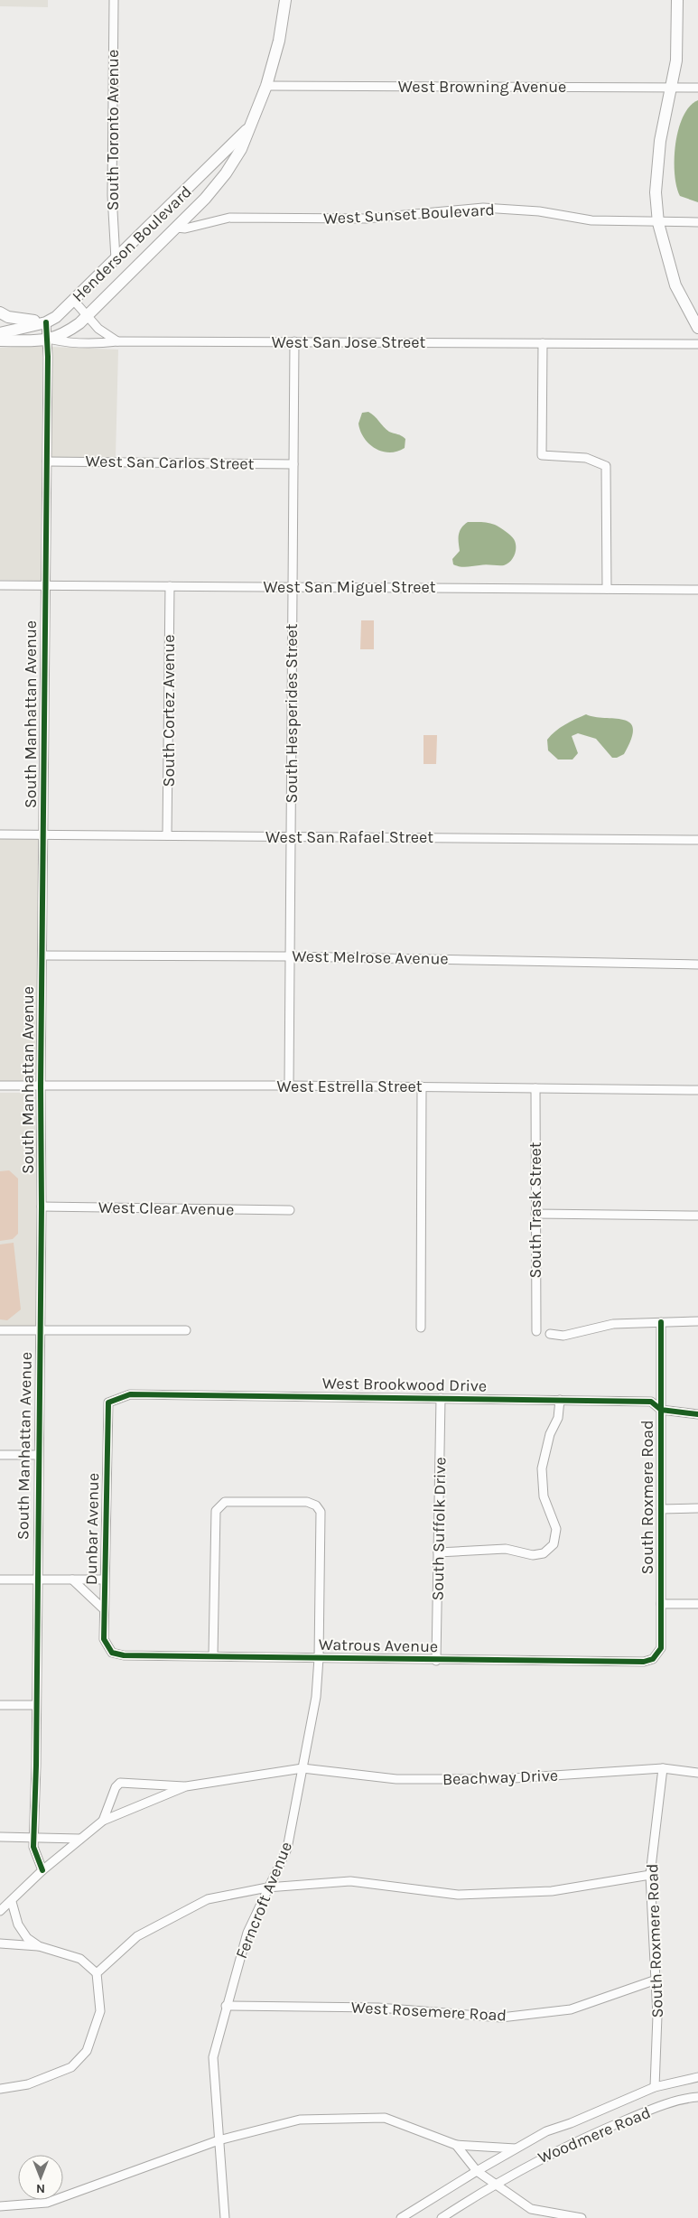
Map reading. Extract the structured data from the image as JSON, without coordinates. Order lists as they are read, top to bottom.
{
  "streets": {
    "street": [
      "West Browning Avenue",
      "South Toronto Avenue",
      "West Sunset Boulevard",
      "Henderson Boulevard",
      "West San Jose Street",
      "West San Carlos Street",
      "West San Miguel Street",
      "South Cortez Avenue",
      "South Hesperides Street",
      "South Manhattan Avenue",
      "West San Rafael Street",
      "West Melrose Avenue",
      "West Estrella Street",
      "West Clear Avenue",
      "South Trask Street",
      "West Brookwood Drive",
      "South Roxmere Road",
      "Dunbar Avenue",
      "South Suffolk Drive",
      "Watrous Avenue",
      "Beachway Drive",
      "Ferncroft Avenue",
      "West Rosemere Road",
      "Woodmere Road"
    ]
  },
  "crossings": [
    ["West Browning Avenue", "Henderson Boulevard"],
    ["South Toronto Avenue", "Henderson Boulevard"],
    ["West Sunset Boulevard", "Henderson Boulevard"],
    ["Henderson Boulevard", "West San Jose Street"],
    ["Henderson Boulevard", "South Manhattan Avenue"],
    ["West San Jose Street", "South Hesperides Street"],
    ["West San Jose Street", "South Manhattan Avenue"],
    ["West San Carlos Street", "South Hesperides Street"],
    ["West San Carlos Street", "South Manhattan Avenue"],
    ["West San Miguel Street", "South Cortez Avenue"],
    ["West San Miguel Street", "South Hesperides Street"],
    ["West San Miguel Street", "South Manhattan Avenue"],
    ["South Cortez Avenue", "West San Rafael Street"],
    ["South Hesperides Street", "West San Rafael Street"],
    ["South Hesperides Street", "West Melrose Avenue"],
    ["South Hesperides Street", "West Estrella Street"],
    ["South Manhattan Avenue", "West San Rafael Street"],
    ["South Manhattan Avenue", "West Melrose Avenue"],
    ["South Manhattan Avenue", "West Estrella Street"],
    ["South Manhattan Avenue", "West Clear Avenue"],
    ["West Estrella Street", "South Trask Street"],
    ["West Brookwood Drive", "South Roxmere Road"],
    ["West Brookwood Drive", "Dunbar Avenue"],
    ["West Brookwood Drive", "South Suffolk Drive"],
    ["South Roxmere Road", "Watrous Avenue"],
    ["South Roxmere Road", "Beachway Drive"],
    ["South Roxmere Road", "West Rosemere Road"],
    ["South Roxmere Road", "Woodmere Road"],
    ["Dunbar Avenue", "Watrous Avenue"],
    ["South Suffolk Drive", "Watrous Avenue"],
    ["Watrous Avenue", "Ferncroft Avenue"],
    ["Beachway Drive", "Ferncroft Avenue"],
    ["Ferncroft Avenue", "West Rosemere Road"]
  ],
  "north": "bottom"
}
